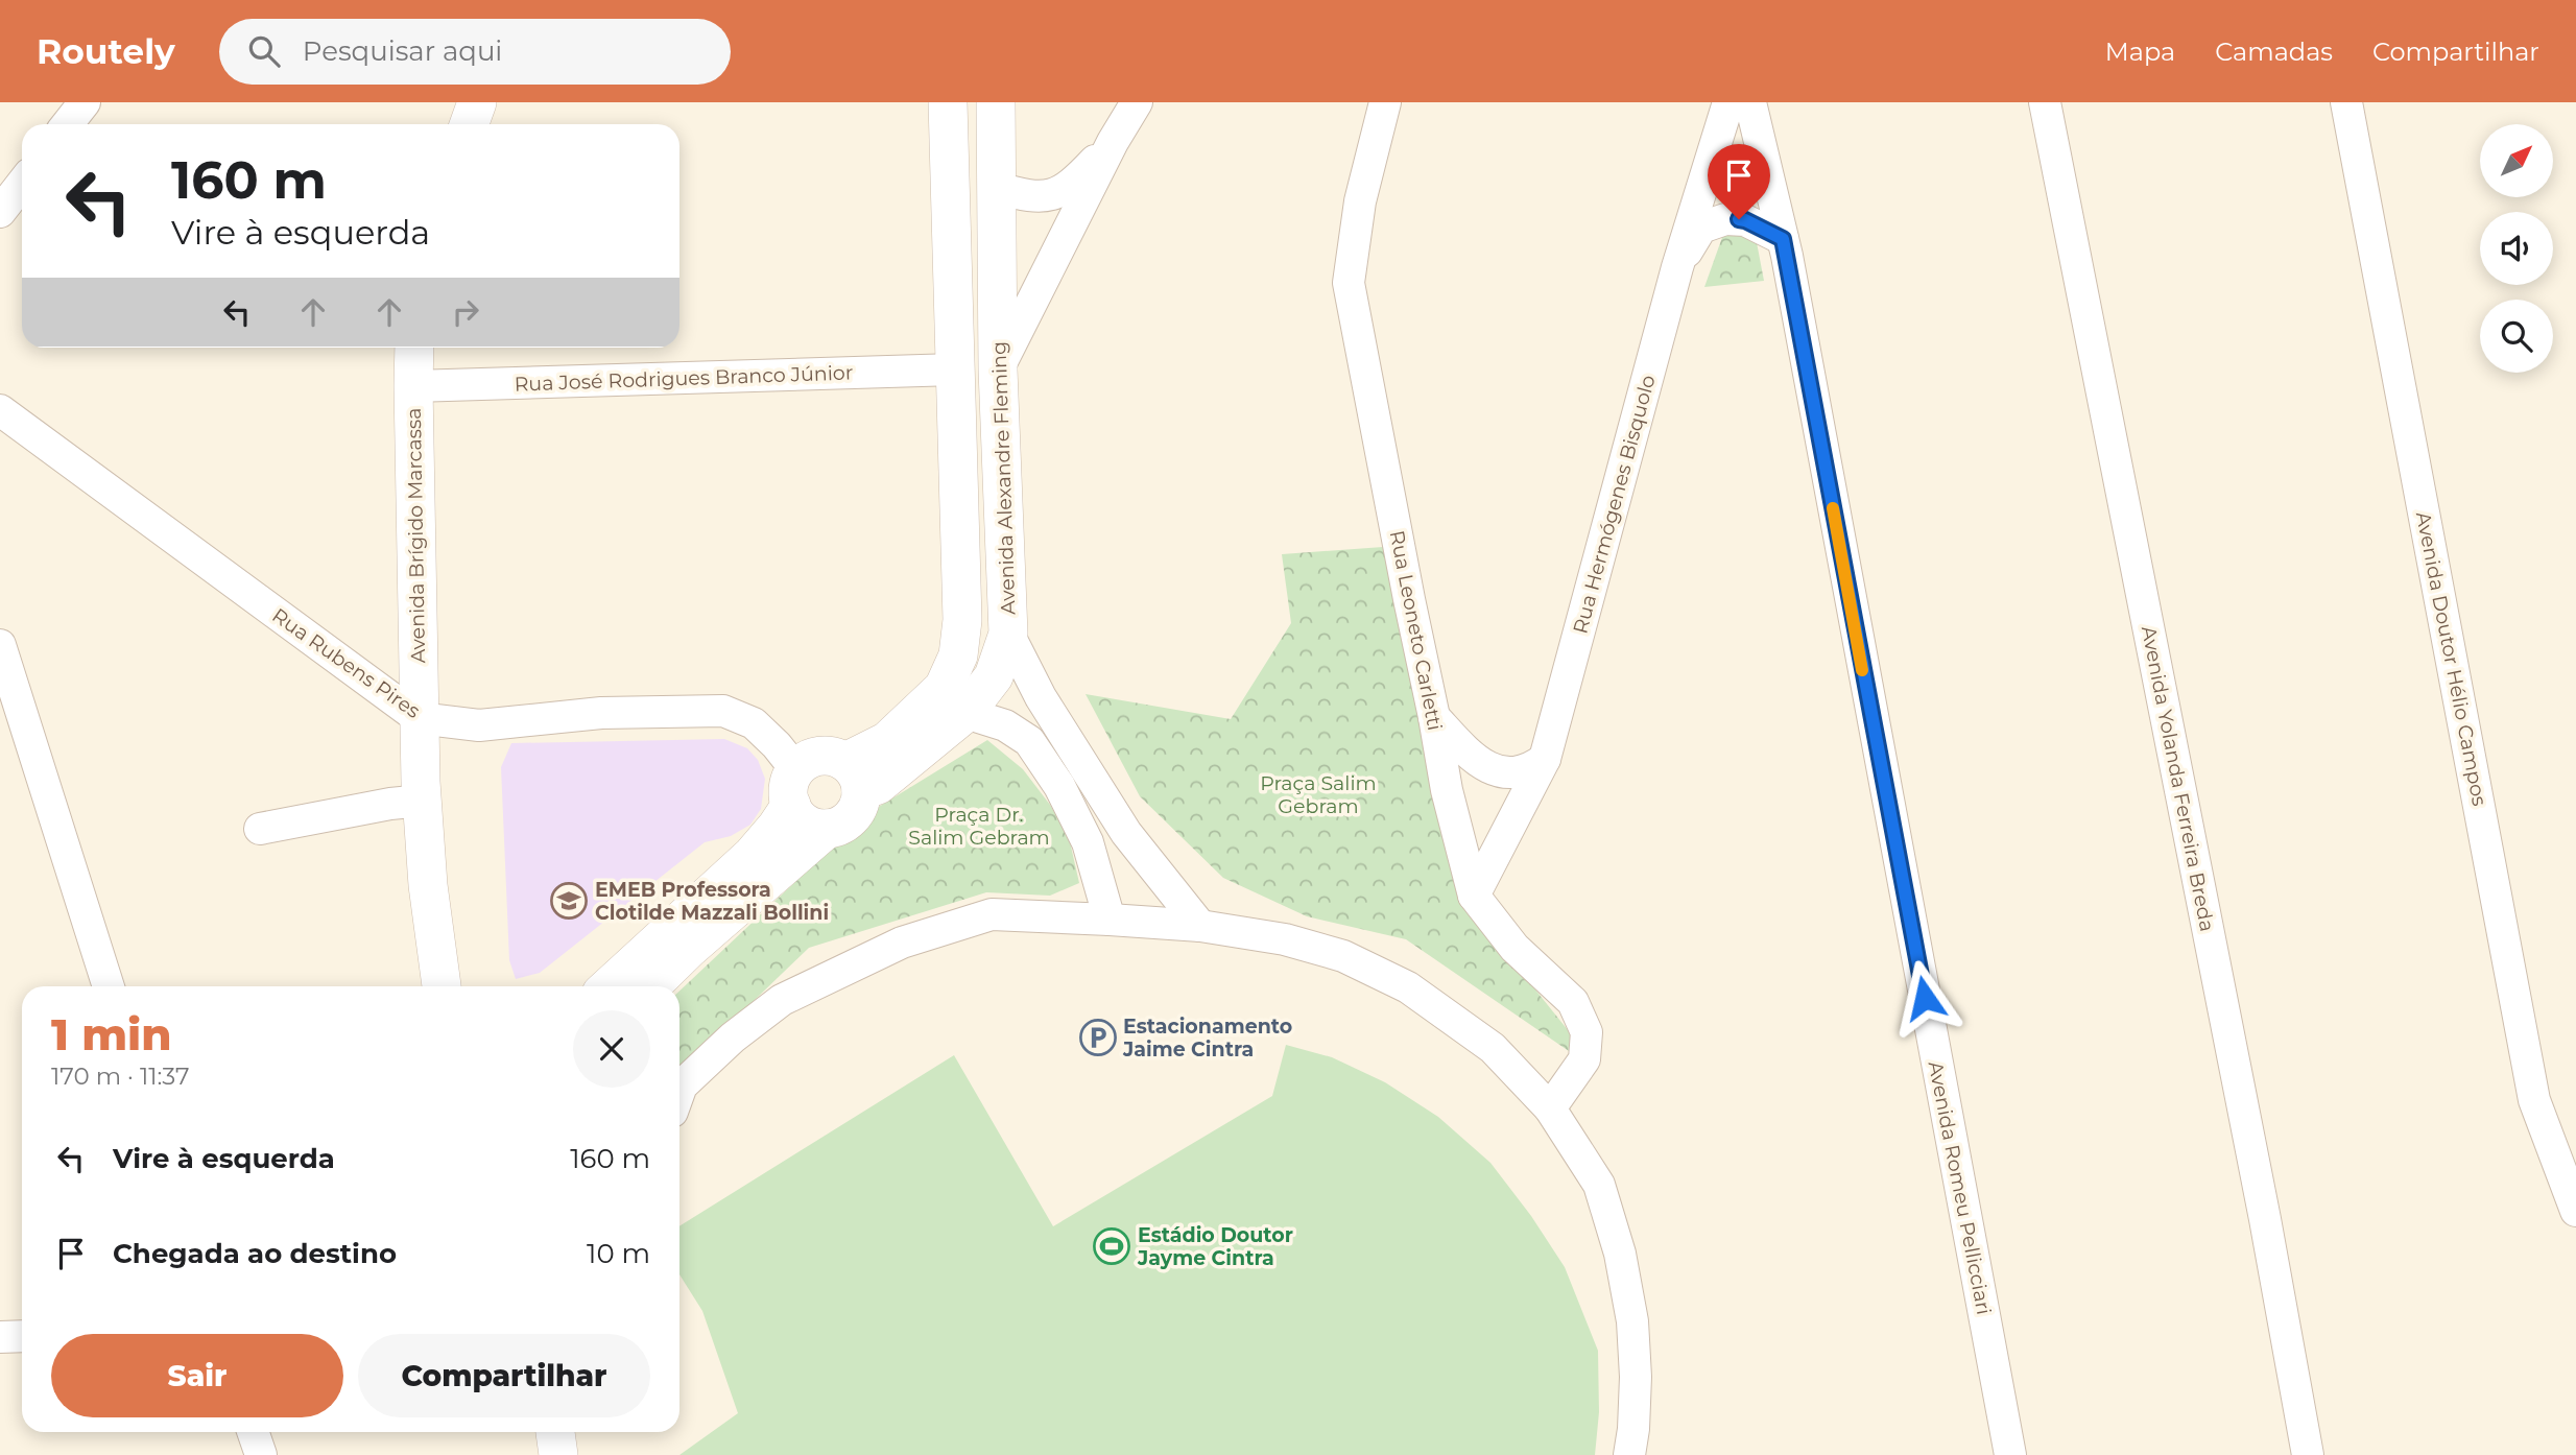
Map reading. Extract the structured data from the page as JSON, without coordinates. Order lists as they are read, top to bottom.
{
  "streets": {
    "street": [
      "Rua José Rodrigues Branco Júnior",
      "Avenida Alexandre Fleming",
      "Rua Hermógenes Bisquolo",
      "Avenida Brígido Marcassa",
      "Rua Leoneto Carletti",
      "Avenida Doutor Hélio Campos",
      "Rua Rubens Pires",
      "Avenida Yolanda Ferreira Breda",
      "Avenida Romeu Pellicciari"
    ]
  },
  "crossings": [
    ["Rua José Rodrigues Branco Júnior", "Avenida Brígido Marcassa"],
    ["Rua Hermógenes Bisquolo", "Rua Leoneto Carletti"],
    ["Avenida Brígido Marcassa", "Rua Rubens Pires"]
  ],
  "parks": ["Praça Salim Gebram", "Praça Dr. Salim Gebram"],
  "places": {
    "school or university": ["EMEB Professora Clotilde Mazzali Bollini"],
    "parking": ["Estacionamento Jaime Cintra"],
    "sports": ["Estádio Doutor Jayme Cintra"]
  },
  "north": "top right",
  "page": {
    "header": "Routely",
    "search": "Pesquisar aqui",
    "nav": ["Mapa", "Camadas", "Compartilhar"],
    "turn": ["160 m", "Vire à esquerda"],
    "heading": ["1 min", "170 m · 11:37"],
    "list": [
      {
        "name": "Vire à esquerda",
        "value": "160 m"
      },
      {
        "name": "Chegada ao destino",
        "value": "10 m"
      }
    ],
    "buttons": ["Sair", "Compartilhar"]
  }
}
